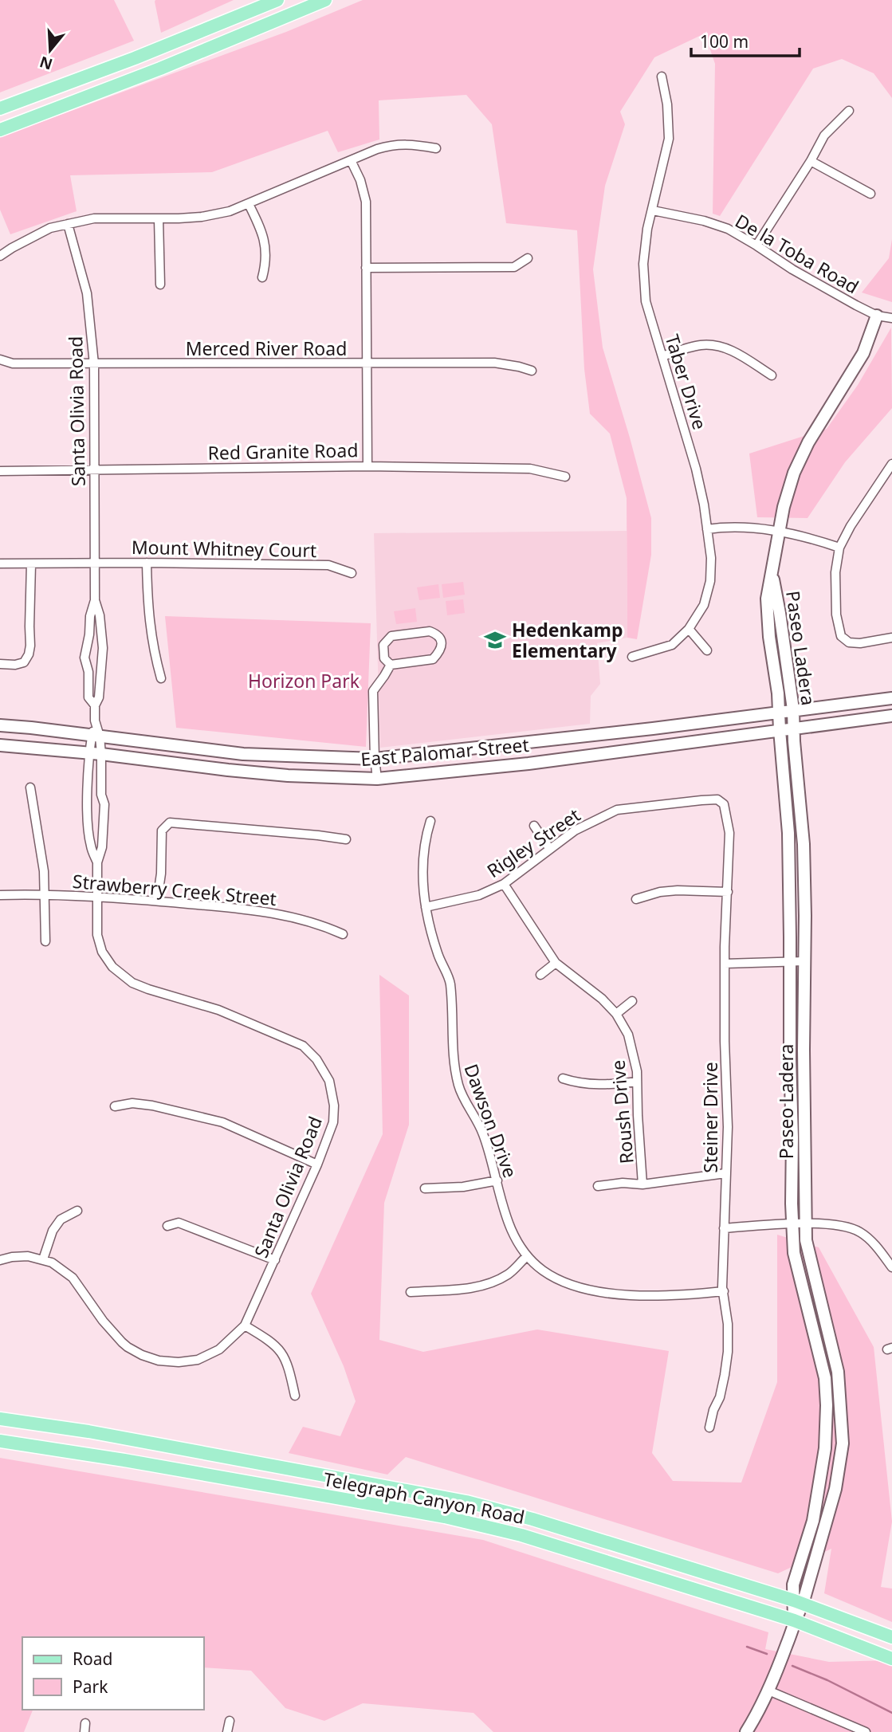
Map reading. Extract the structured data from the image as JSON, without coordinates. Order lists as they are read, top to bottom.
{
  "streets": {
    "main road": ["Paseo Ladera", "East Palomar Street", "Telegraph Canyon Road"],
    "street": [
      "De la Toba Road",
      "Merced River Road",
      "Taber Drive",
      "Santa Olivia Road",
      "Red Granite Road",
      "Mount Whitney Court",
      "Rigley Street",
      "Strawberry Creek Street",
      "Roush Drive",
      "Steiner Drive",
      "Dawson Drive"
    ]
  },
  "crossings": [
    ["De la Toba Road", "Taber Drive"],
    ["De la Toba Road", "Paseo Ladera"],
    ["Merced River Road", "Santa Olivia Road"],
    ["Santa Olivia Road", "Red Granite Road"],
    ["Santa Olivia Road", "Mount Whitney Court"],
    ["Santa Olivia Road", "East Palomar Street"],
    ["Santa Olivia Road", "Strawberry Creek Street"],
    ["Paseo Ladera", "East Palomar Street"],
    ["Paseo Ladera", "Telegraph Canyon Road"],
    ["Rigley Street", "Roush Drive"],
    ["Rigley Street", "Steiner Drive"],
    ["Rigley Street", "Dawson Drive"],
    ["Steiner Drive", "Dawson Drive"]
  ],
  "parks": ["Horizon Park"],
  "places": {
    "school or university": ["Hedenkamp Elementary"]
  },
  "legend": ["Road", "Park"],
  "scale_bar": "100 m",
  "north": "bottom"
}
